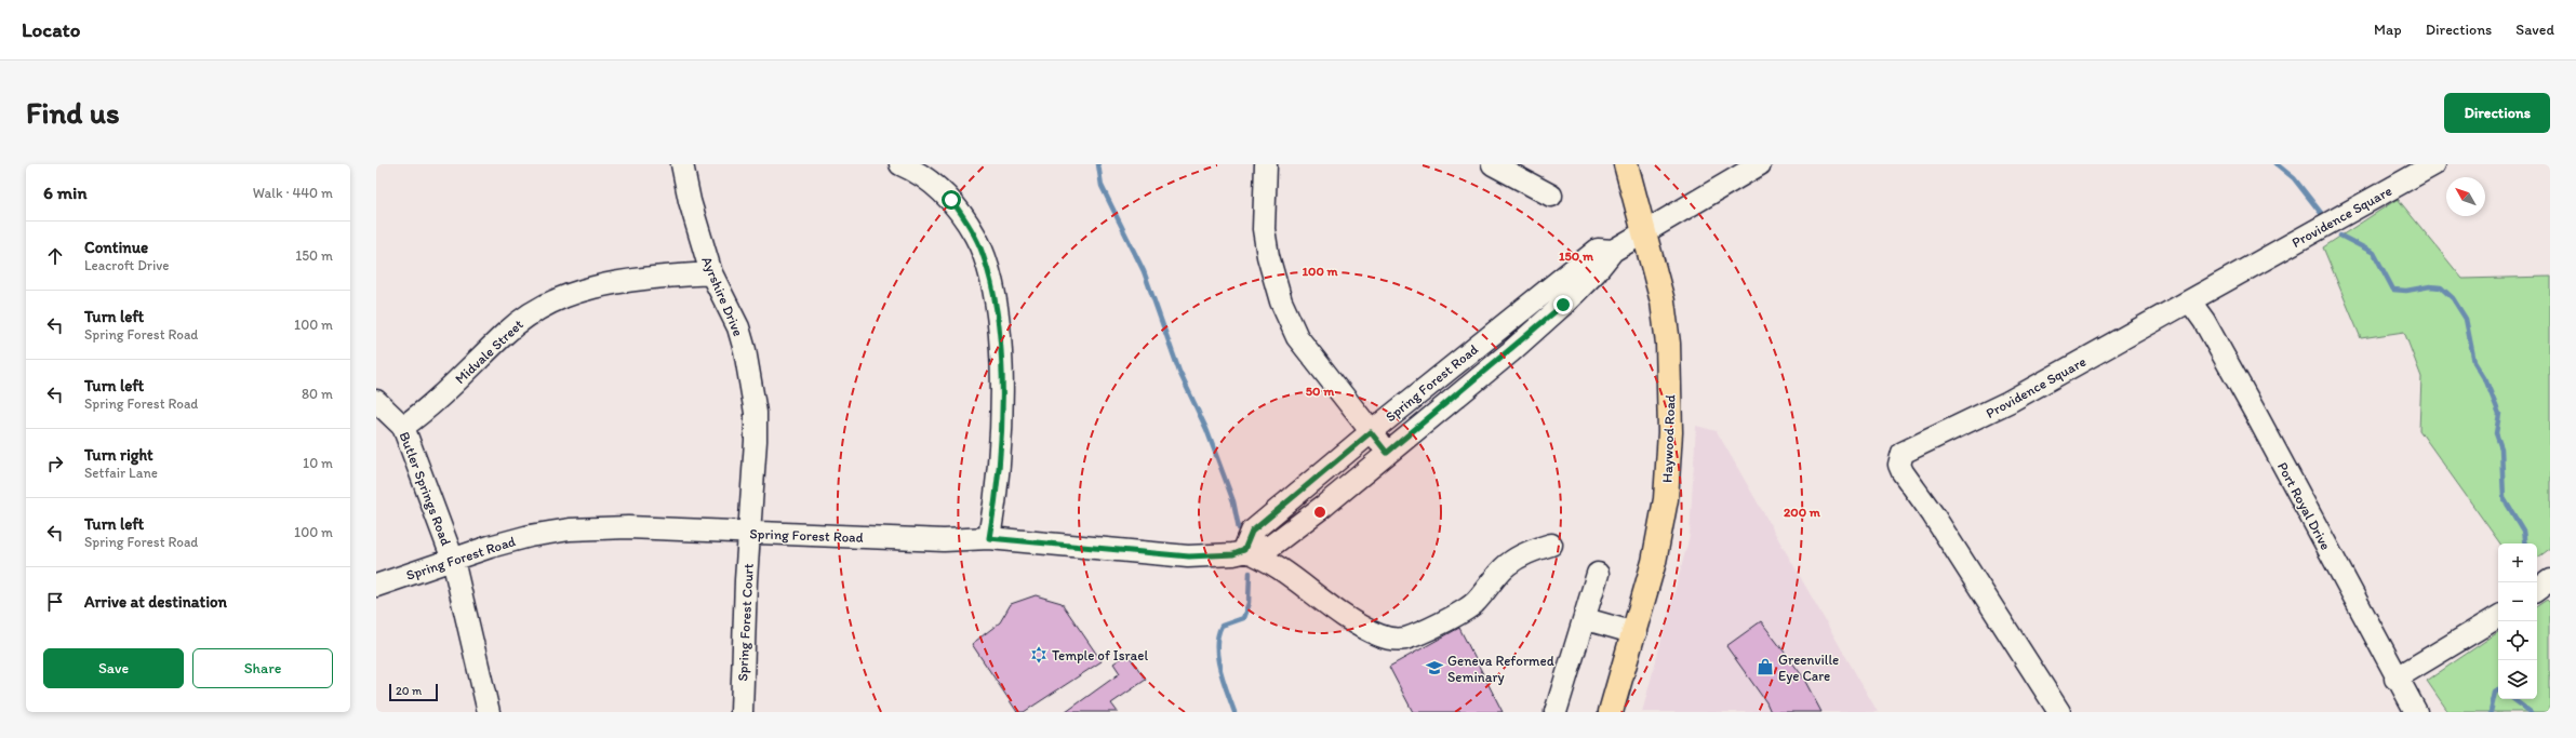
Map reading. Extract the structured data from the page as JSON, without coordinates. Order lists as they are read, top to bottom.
{
  "streets": {
    "main road": ["Haywood Road"],
    "street": [
      "Providence Square",
      "Ayrshire Drive",
      "Midvale Street",
      "Spring Forest Road",
      "Butler Springs Road",
      "Port Royal Drive",
      "Spring Forest Court"
    ]
  },
  "crossings": [
    ["Providence Square", "Port Royal Drive"],
    ["Ayrshire Drive", "Midvale Street"],
    ["Ayrshire Drive", "Spring Forest Road"],
    ["Ayrshire Drive", "Spring Forest Court"],
    ["Midvale Street", "Butler Springs Road"],
    ["Spring Forest Road", "Haywood Road"],
    ["Spring Forest Road", "Butler Springs Road"],
    ["Spring Forest Road", "Spring Forest Court"]
  ],
  "places": {
    "synagogue": ["Temple of Israel"],
    "shop": ["Greenville Eye Care"],
    "school or university": ["Geneva Reformed Seminary"]
  },
  "scale_bar": "20 m",
  "north": "top left",
  "page": {
    "header": "Locato",
    "nav": ["Map", "Directions", "Saved"],
    "buttons": [
      "Directions",
      ["Save", "Share"]
    ],
    "title": "Find us",
    "heading": ["6 min", "Walk · 440 m"],
    "list": [
      ["Continue", "Leacroft Drive", "150 m"],
      ["Turn left", "Spring Forest Road", "100 m"],
      ["Turn left", "Spring Forest Road", "80 m"],
      ["Turn right", "Setfair Lane", "10 m"],
      ["Turn left", "Spring Forest Road", "100 m"],
      "Arrive at destination"
    ],
    "map_buttons": ["+", "−"],
    "scale": "20 m"
  },
  "rings": [
    "150 m",
    "100 m",
    "50 m",
    "200 m"
  ]
}
